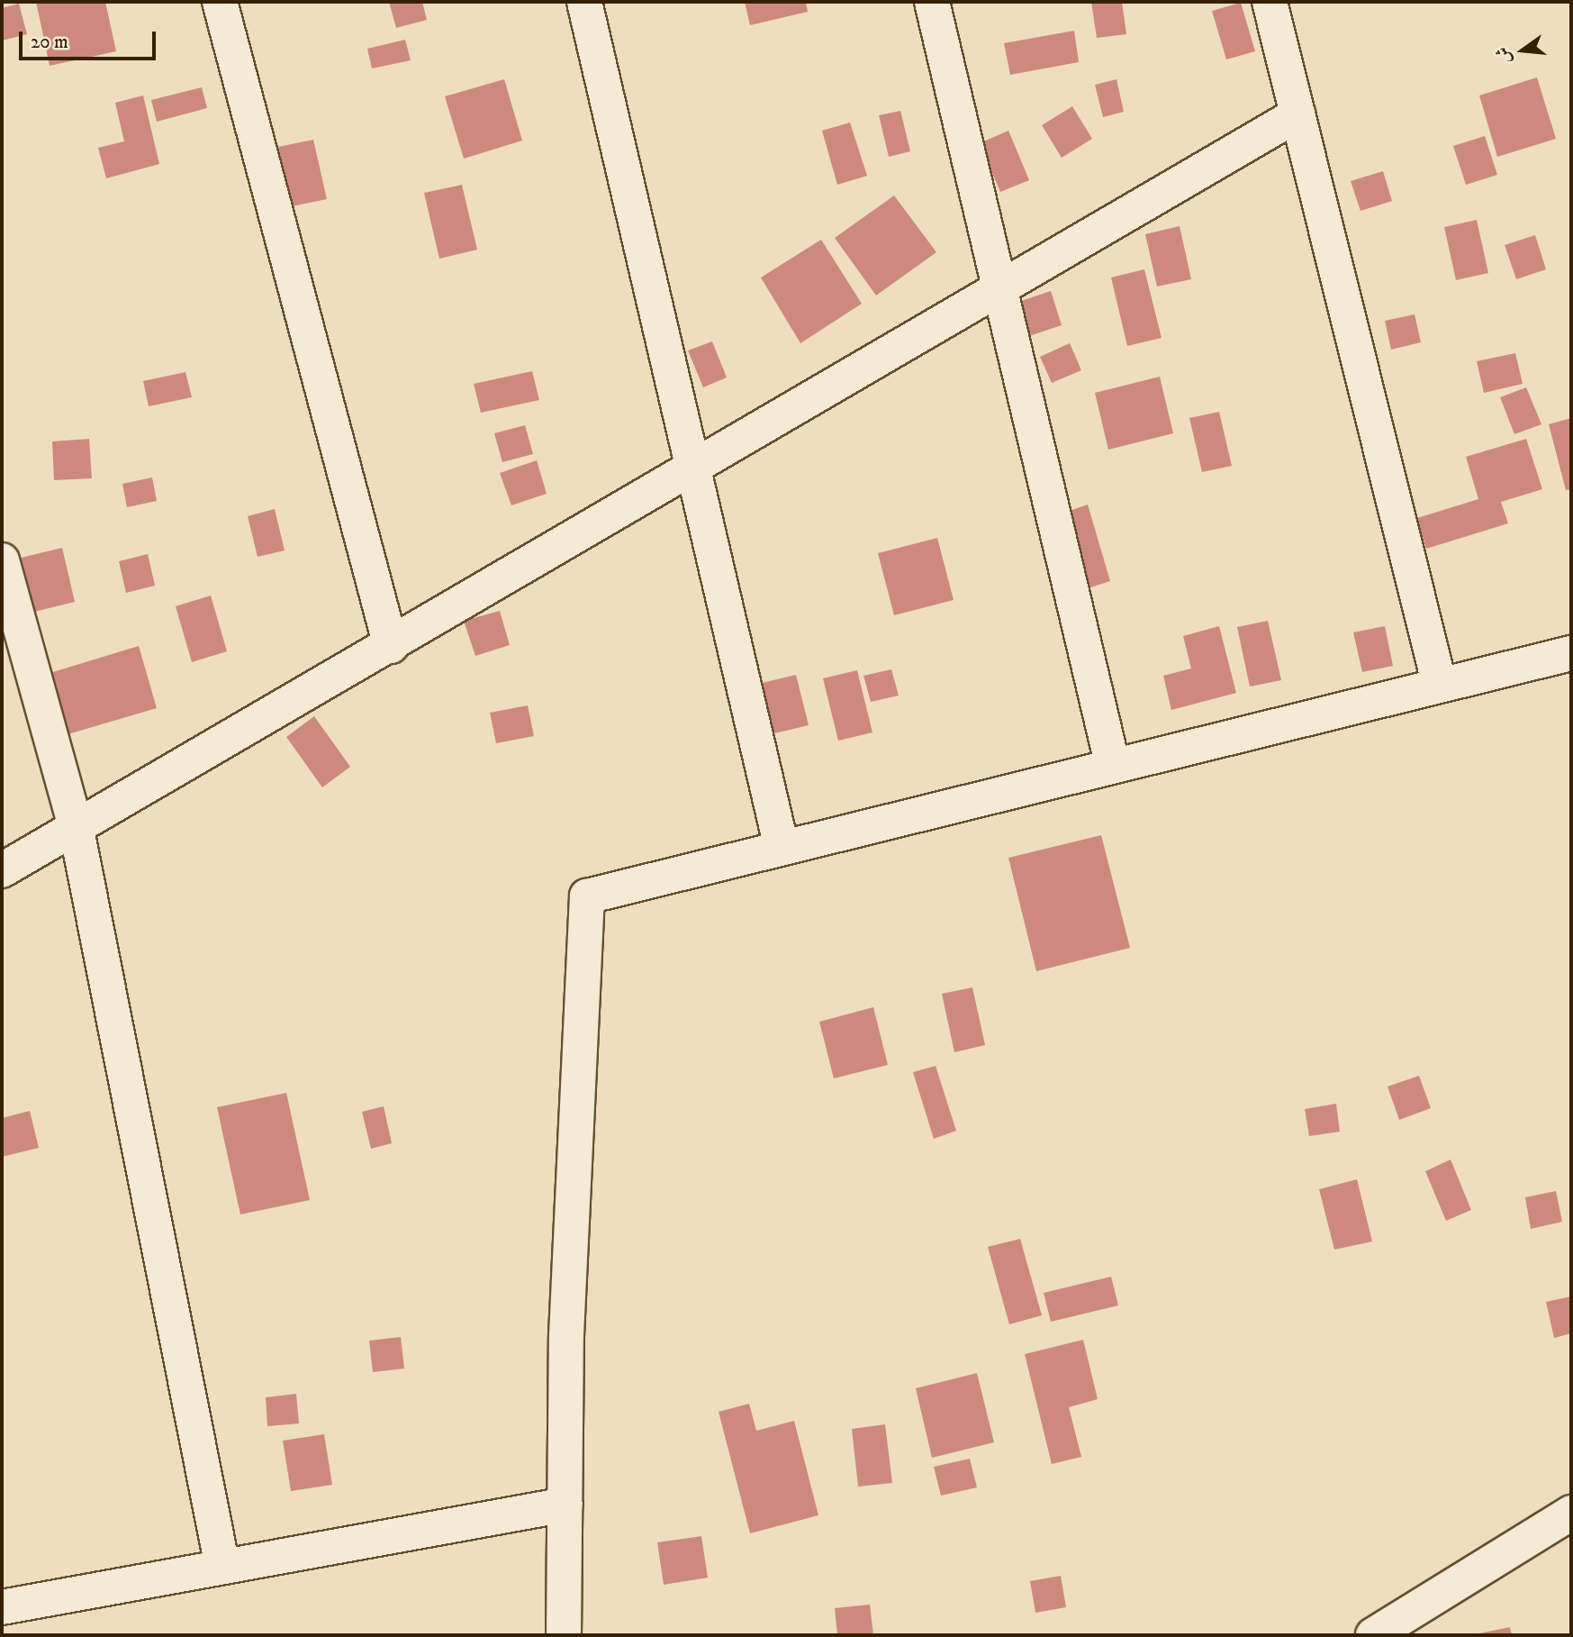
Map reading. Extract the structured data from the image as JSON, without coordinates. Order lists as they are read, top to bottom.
{
  "scale_bar": "20 m",
  "north": "left"
}
